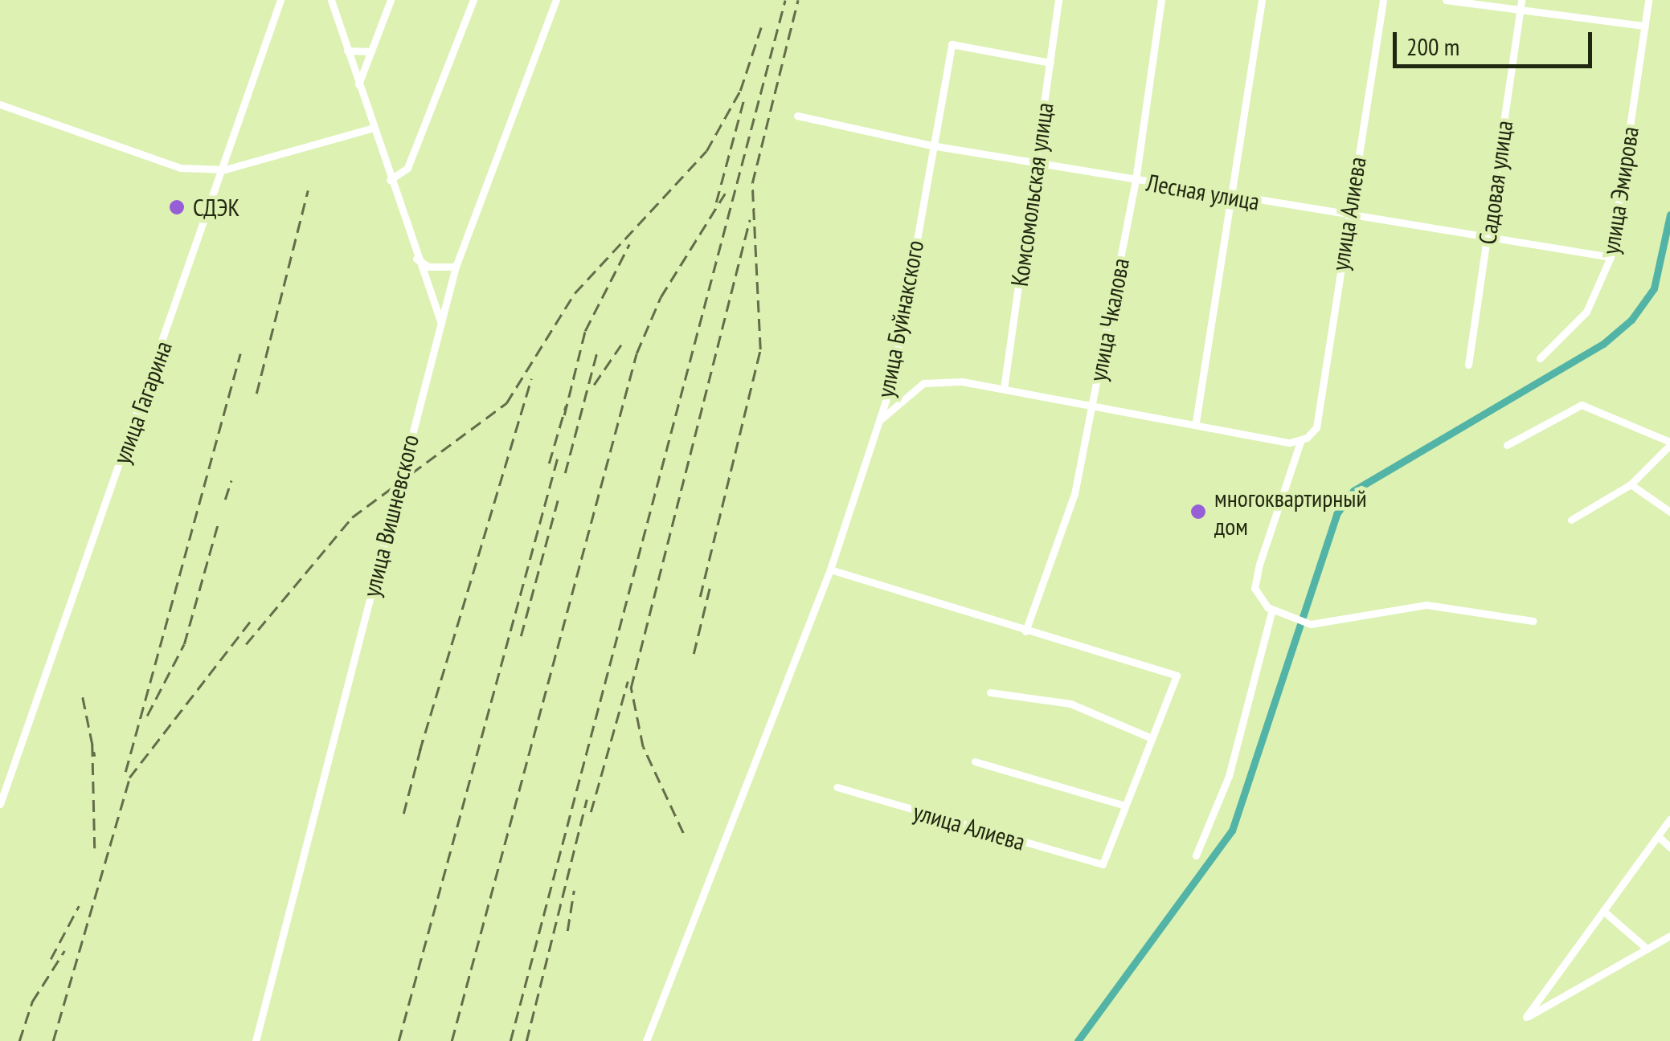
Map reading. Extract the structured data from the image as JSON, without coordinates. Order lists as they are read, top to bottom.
{
  "streets": {
    "street": [
      "Садовая улица",
      "улица Эмирова",
      "Лесная улица",
      "Комсомольская улица",
      "улица Алиева",
      "улица Буйнакского",
      "улица Чкалова",
      "улица Гагарина",
      "улица Вишневского"
    ]
  },
  "crossings": [
    ["Садовая улица", "Лесная улица"],
    ["улица Эмирова", "Лесная улица"],
    ["Лесная улица", "Комсомольская улица"],
    ["Лесная улица", "улица Алиева"],
    ["Лесная улица", "улица Буйнакского"],
    ["Лесная улица", "улица Чкалова"],
    ["Комсомольская улица", "улица Буйнакского"]
  ],
  "places": ["СДЭК", "многоквартирный дом"],
  "scale_bar": "200 m"
}
